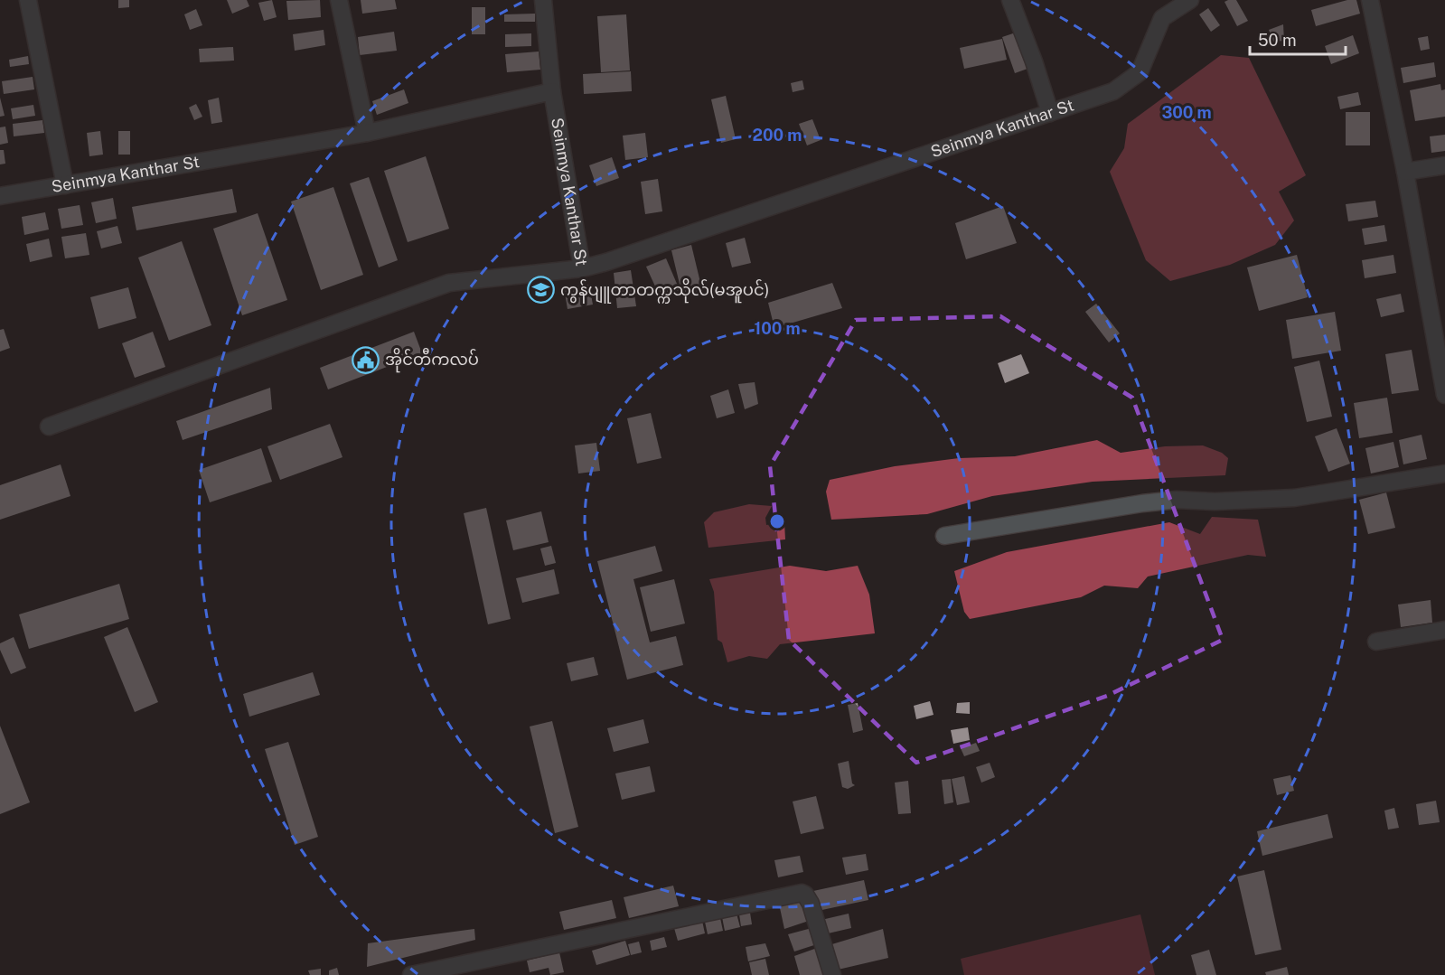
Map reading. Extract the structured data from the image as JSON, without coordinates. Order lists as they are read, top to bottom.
{
  "streets": {
    "street": ["Seinmya Kanthar St"]
  },
  "places": {
    "school or university": ["ကွန်ပျူတာတက္ကသိုလ်(မအူပင်)"],
    "public building": ["အိုင်တီကလပ်"]
  },
  "scale_bar": "50 m",
  "rings": ["300 m", "200 m", "100 m"]
}
